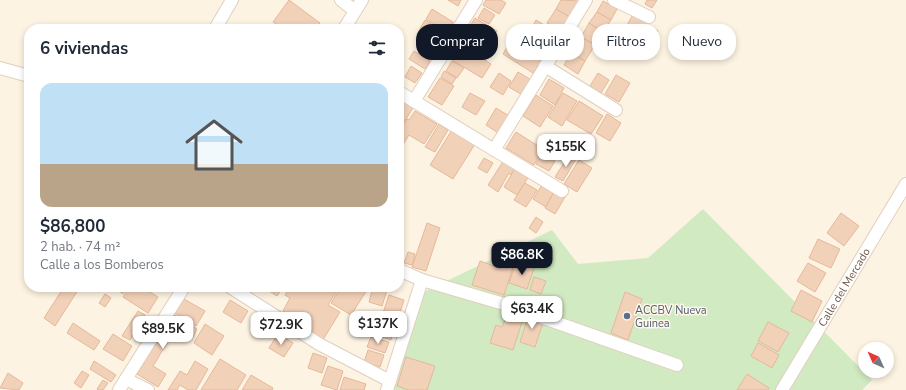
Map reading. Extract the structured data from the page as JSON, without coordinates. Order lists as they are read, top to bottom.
{
  "streets": {
    "street": ["Calle del Mercado"]
  },
  "places": ["ACCBV Nueva Guinea"],
  "north": "top left",
  "page": {
    "chip": [
      "Comprar",
      "Alquilar",
      "Filtros",
      "Nuevo"
    ],
    "heading": "6 viviendas",
    "list": [
      {
        "name": "$86,800",
        "note": "2 hab. · 74 m² · Calle a los Bomberos"
      }
    ],
    "price": [
      "$155K",
      "$86.8K",
      "$63.4K",
      "$137K",
      "$72.9K",
      "$89.5K"
    ]
  }
}
